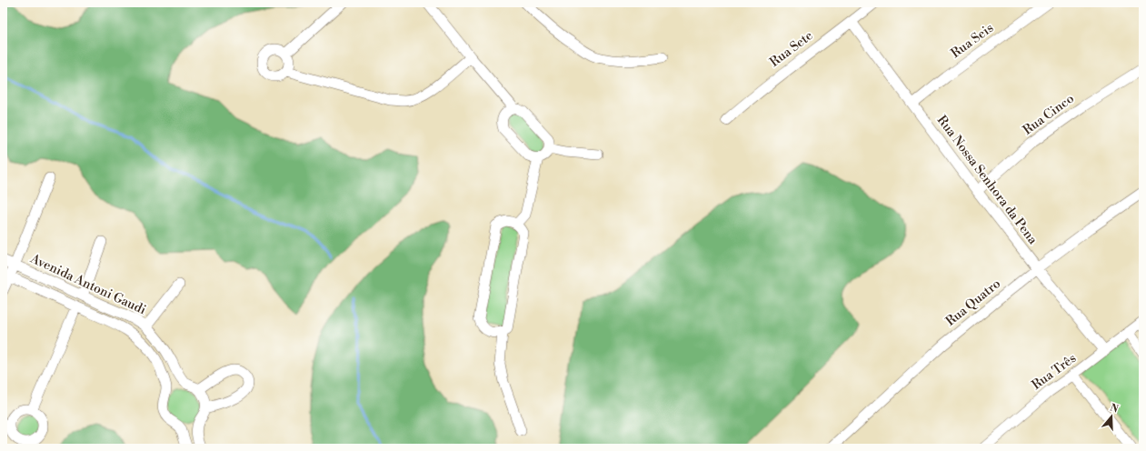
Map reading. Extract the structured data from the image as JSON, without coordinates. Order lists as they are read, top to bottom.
{
  "streets": {
    "street": [
      "Rua Seis",
      "Rua Sete",
      "Rua Cinco",
      "Rua Nossa Senhora da Pena",
      "Avenida Antoni Gaudi",
      "Rua Quatro",
      "Rua Três"
    ]
  },
  "crossings": [
    ["Rua Seis", "Rua Nossa Senhora da Pena"],
    ["Rua Sete", "Rua Nossa Senhora da Pena"],
    ["Rua Cinco", "Rua Nossa Senhora da Pena"],
    ["Rua Nossa Senhora da Pena", "Rua Quatro"],
    ["Rua Nossa Senhora da Pena", "Rua Três"]
  ],
  "north": "top"
}
